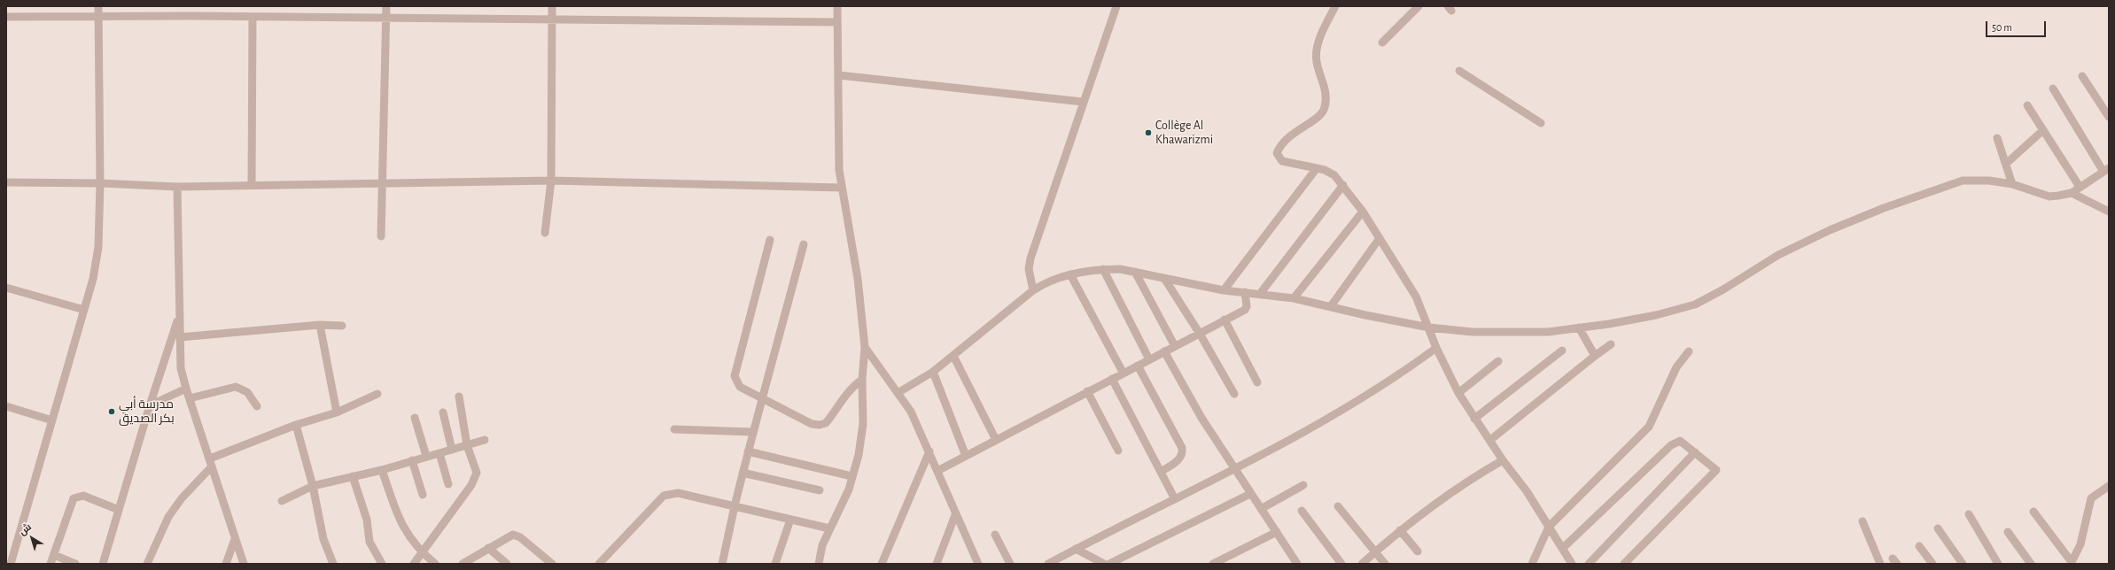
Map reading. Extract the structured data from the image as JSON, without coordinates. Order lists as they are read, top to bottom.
{
  "places": ["Collège Al Khawarizmi", "مدرسة أبي بكر الصديق"],
  "scale_bar": "50 m",
  "north": "top left"
}
